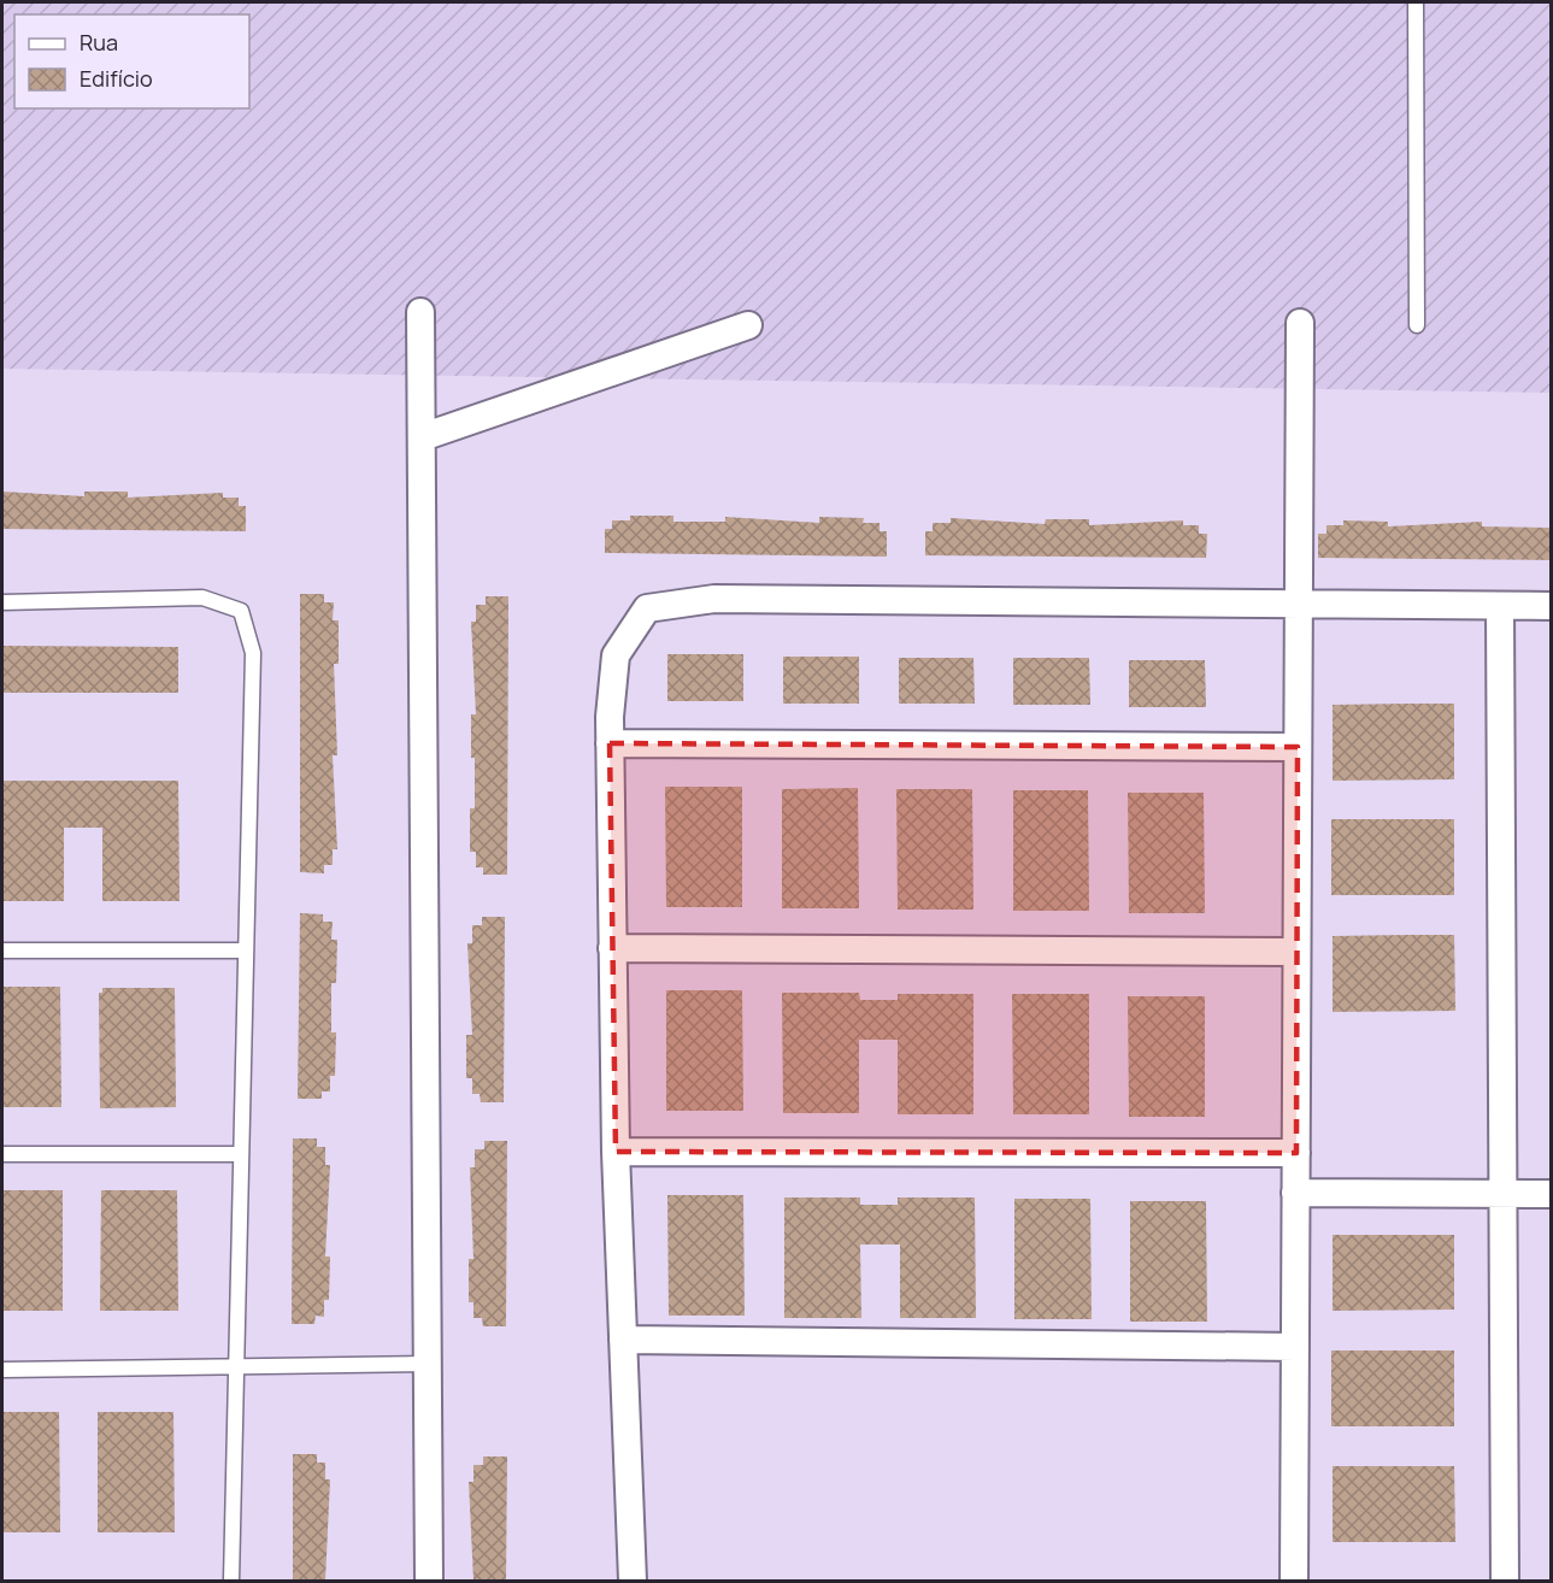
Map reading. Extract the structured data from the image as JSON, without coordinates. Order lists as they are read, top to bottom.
{
  "legend": ["Rua", "Edifício"]
}
